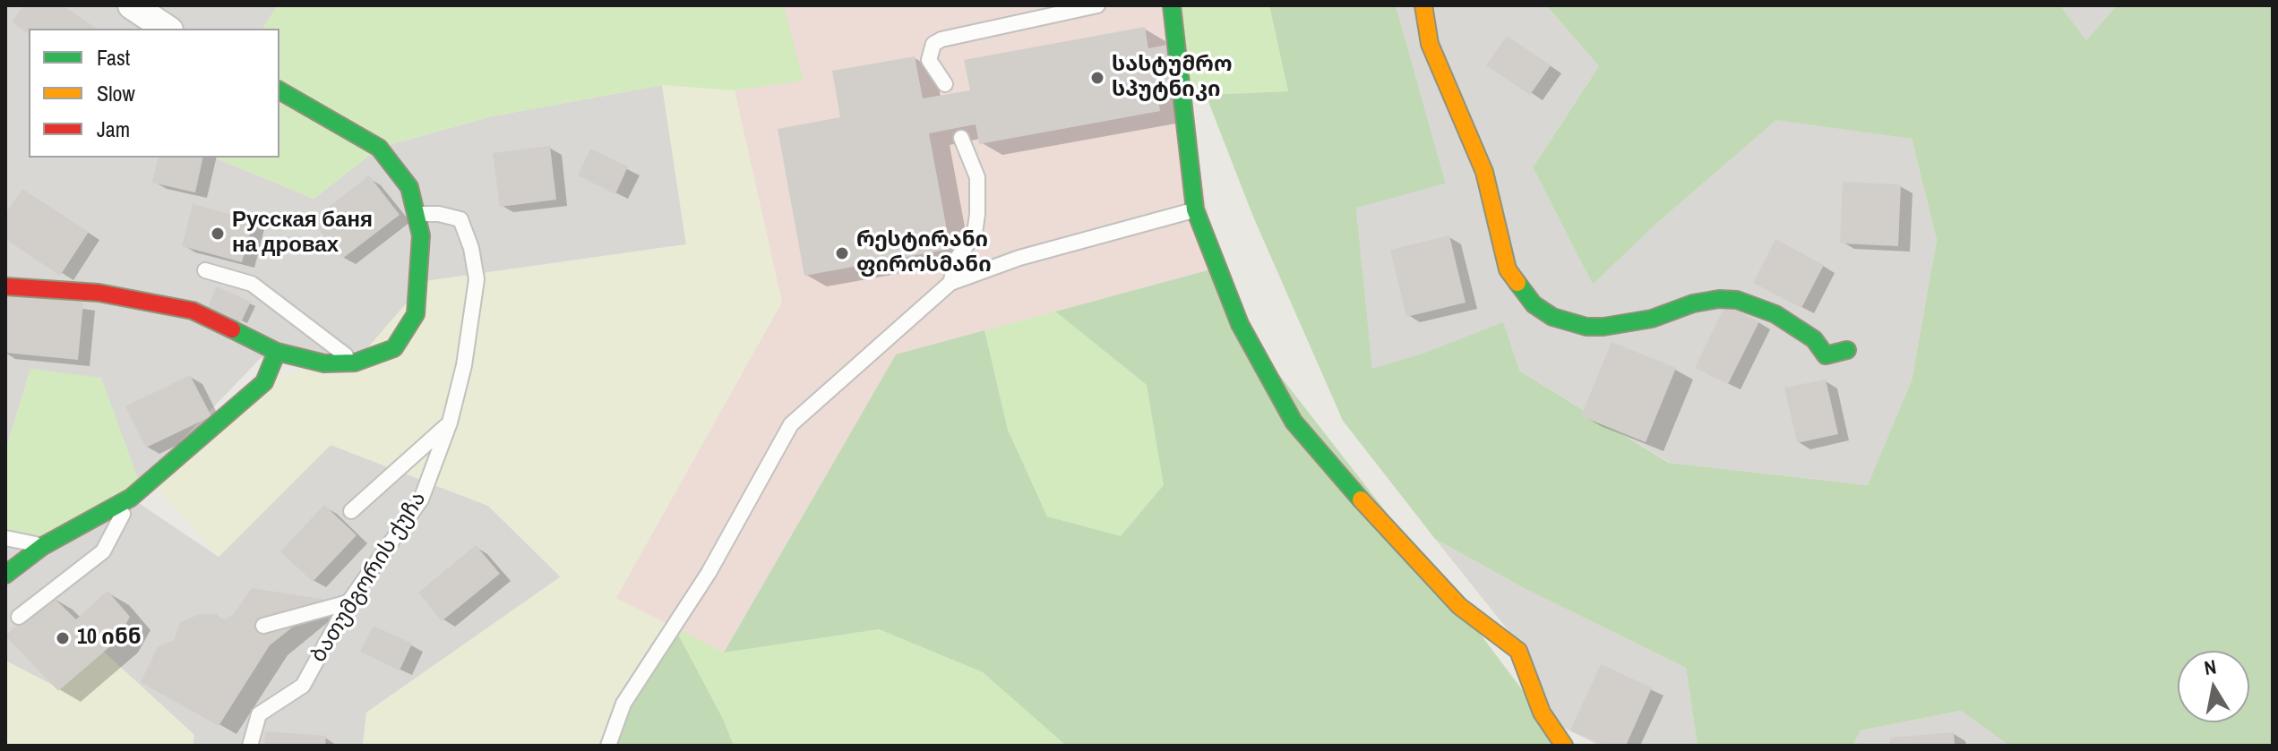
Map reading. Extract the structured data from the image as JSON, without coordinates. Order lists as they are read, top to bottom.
{
  "streets": {
    "lane": ["ბათუმგორის ქუჩა"]
  },
  "places": [
    "სასტუმრო სპუტნიკი",
    "Русская баня на дровах",
    "რესტირანი ფიროსმანი",
    "10 ინნ"
  ],
  "legend": ["Fast", "Slow", "Jam"],
  "north": "top"
}
